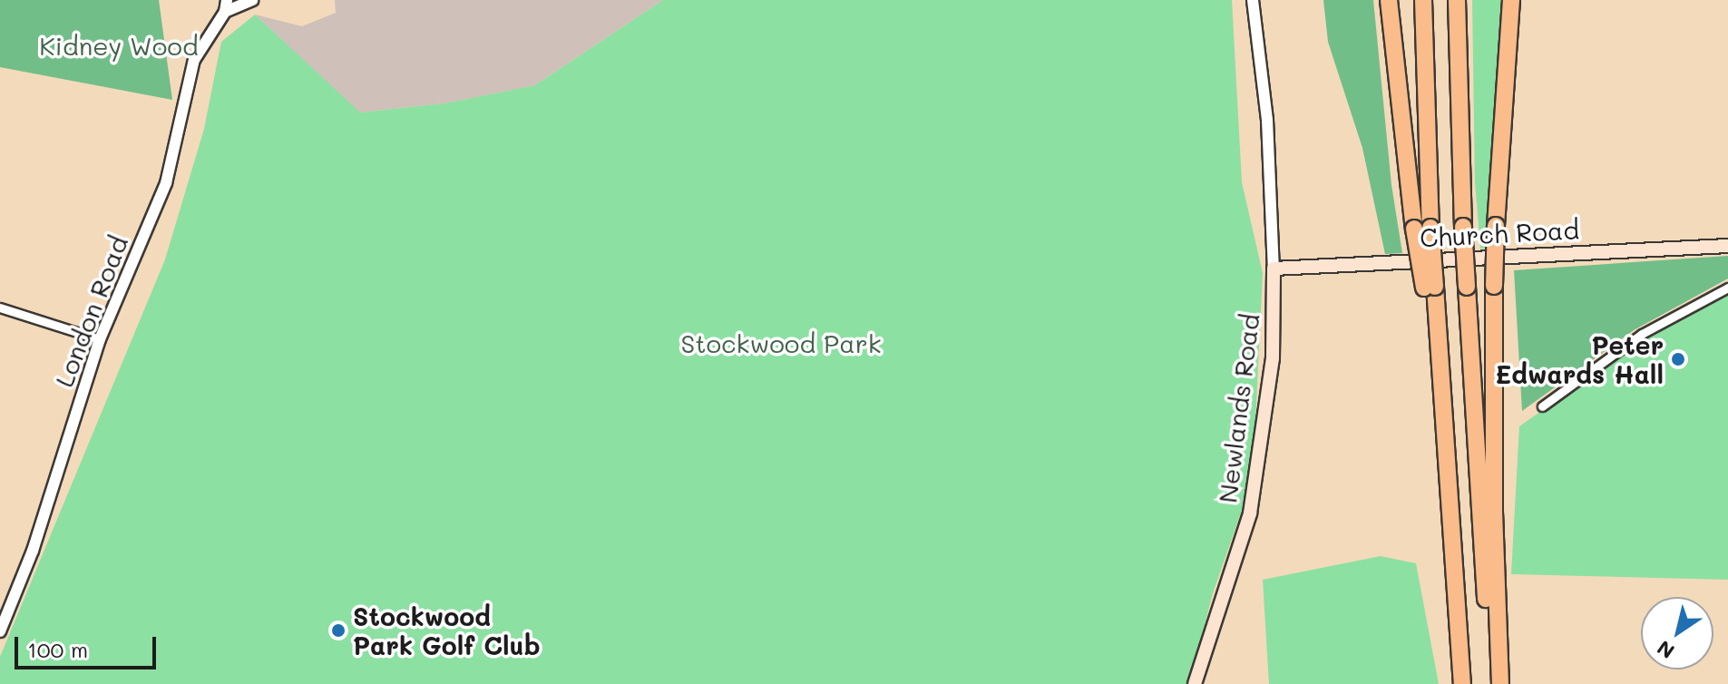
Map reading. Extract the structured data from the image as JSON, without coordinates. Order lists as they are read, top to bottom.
{
  "streets": {
    "main road": ["Church Road", "Newlands Road"],
    "street": ["London Road"]
  },
  "crossings": [
    ["Church Road", "Newlands Road"]
  ],
  "parks": ["Kidney Wood", "Stockwood Park"],
  "places": ["Peter Edwards Hall", "Stockwood Park Golf Club"],
  "scale_bar": "100 m",
  "north": "bottom left"
}
